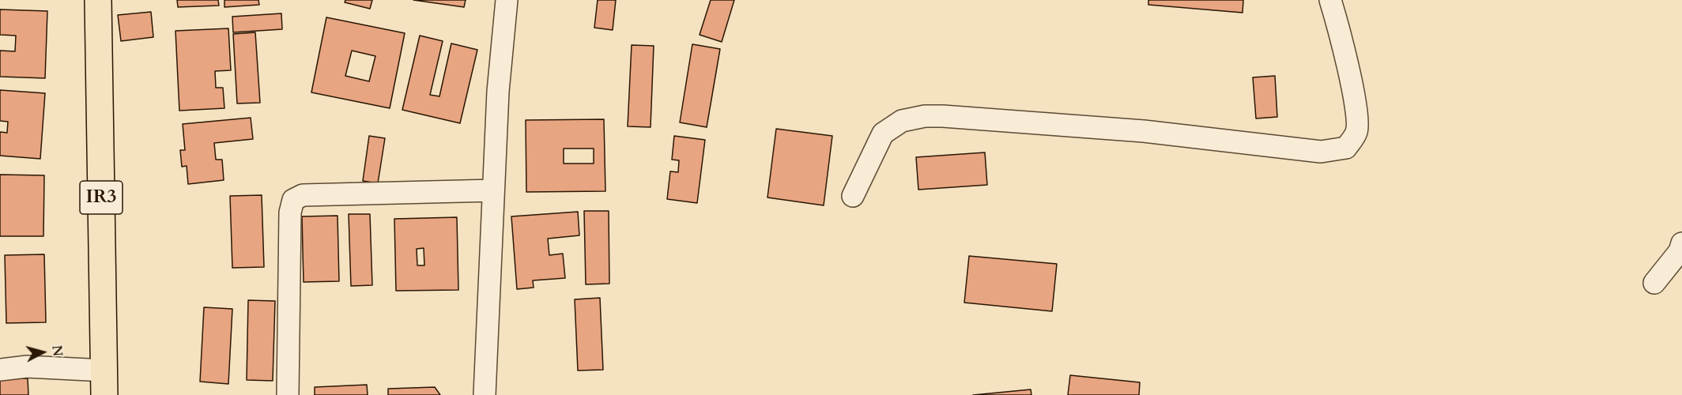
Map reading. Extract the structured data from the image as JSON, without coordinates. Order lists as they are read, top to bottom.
{
  "streets": {
    "main road": ["IR3"]
  },
  "north": "right"
}
